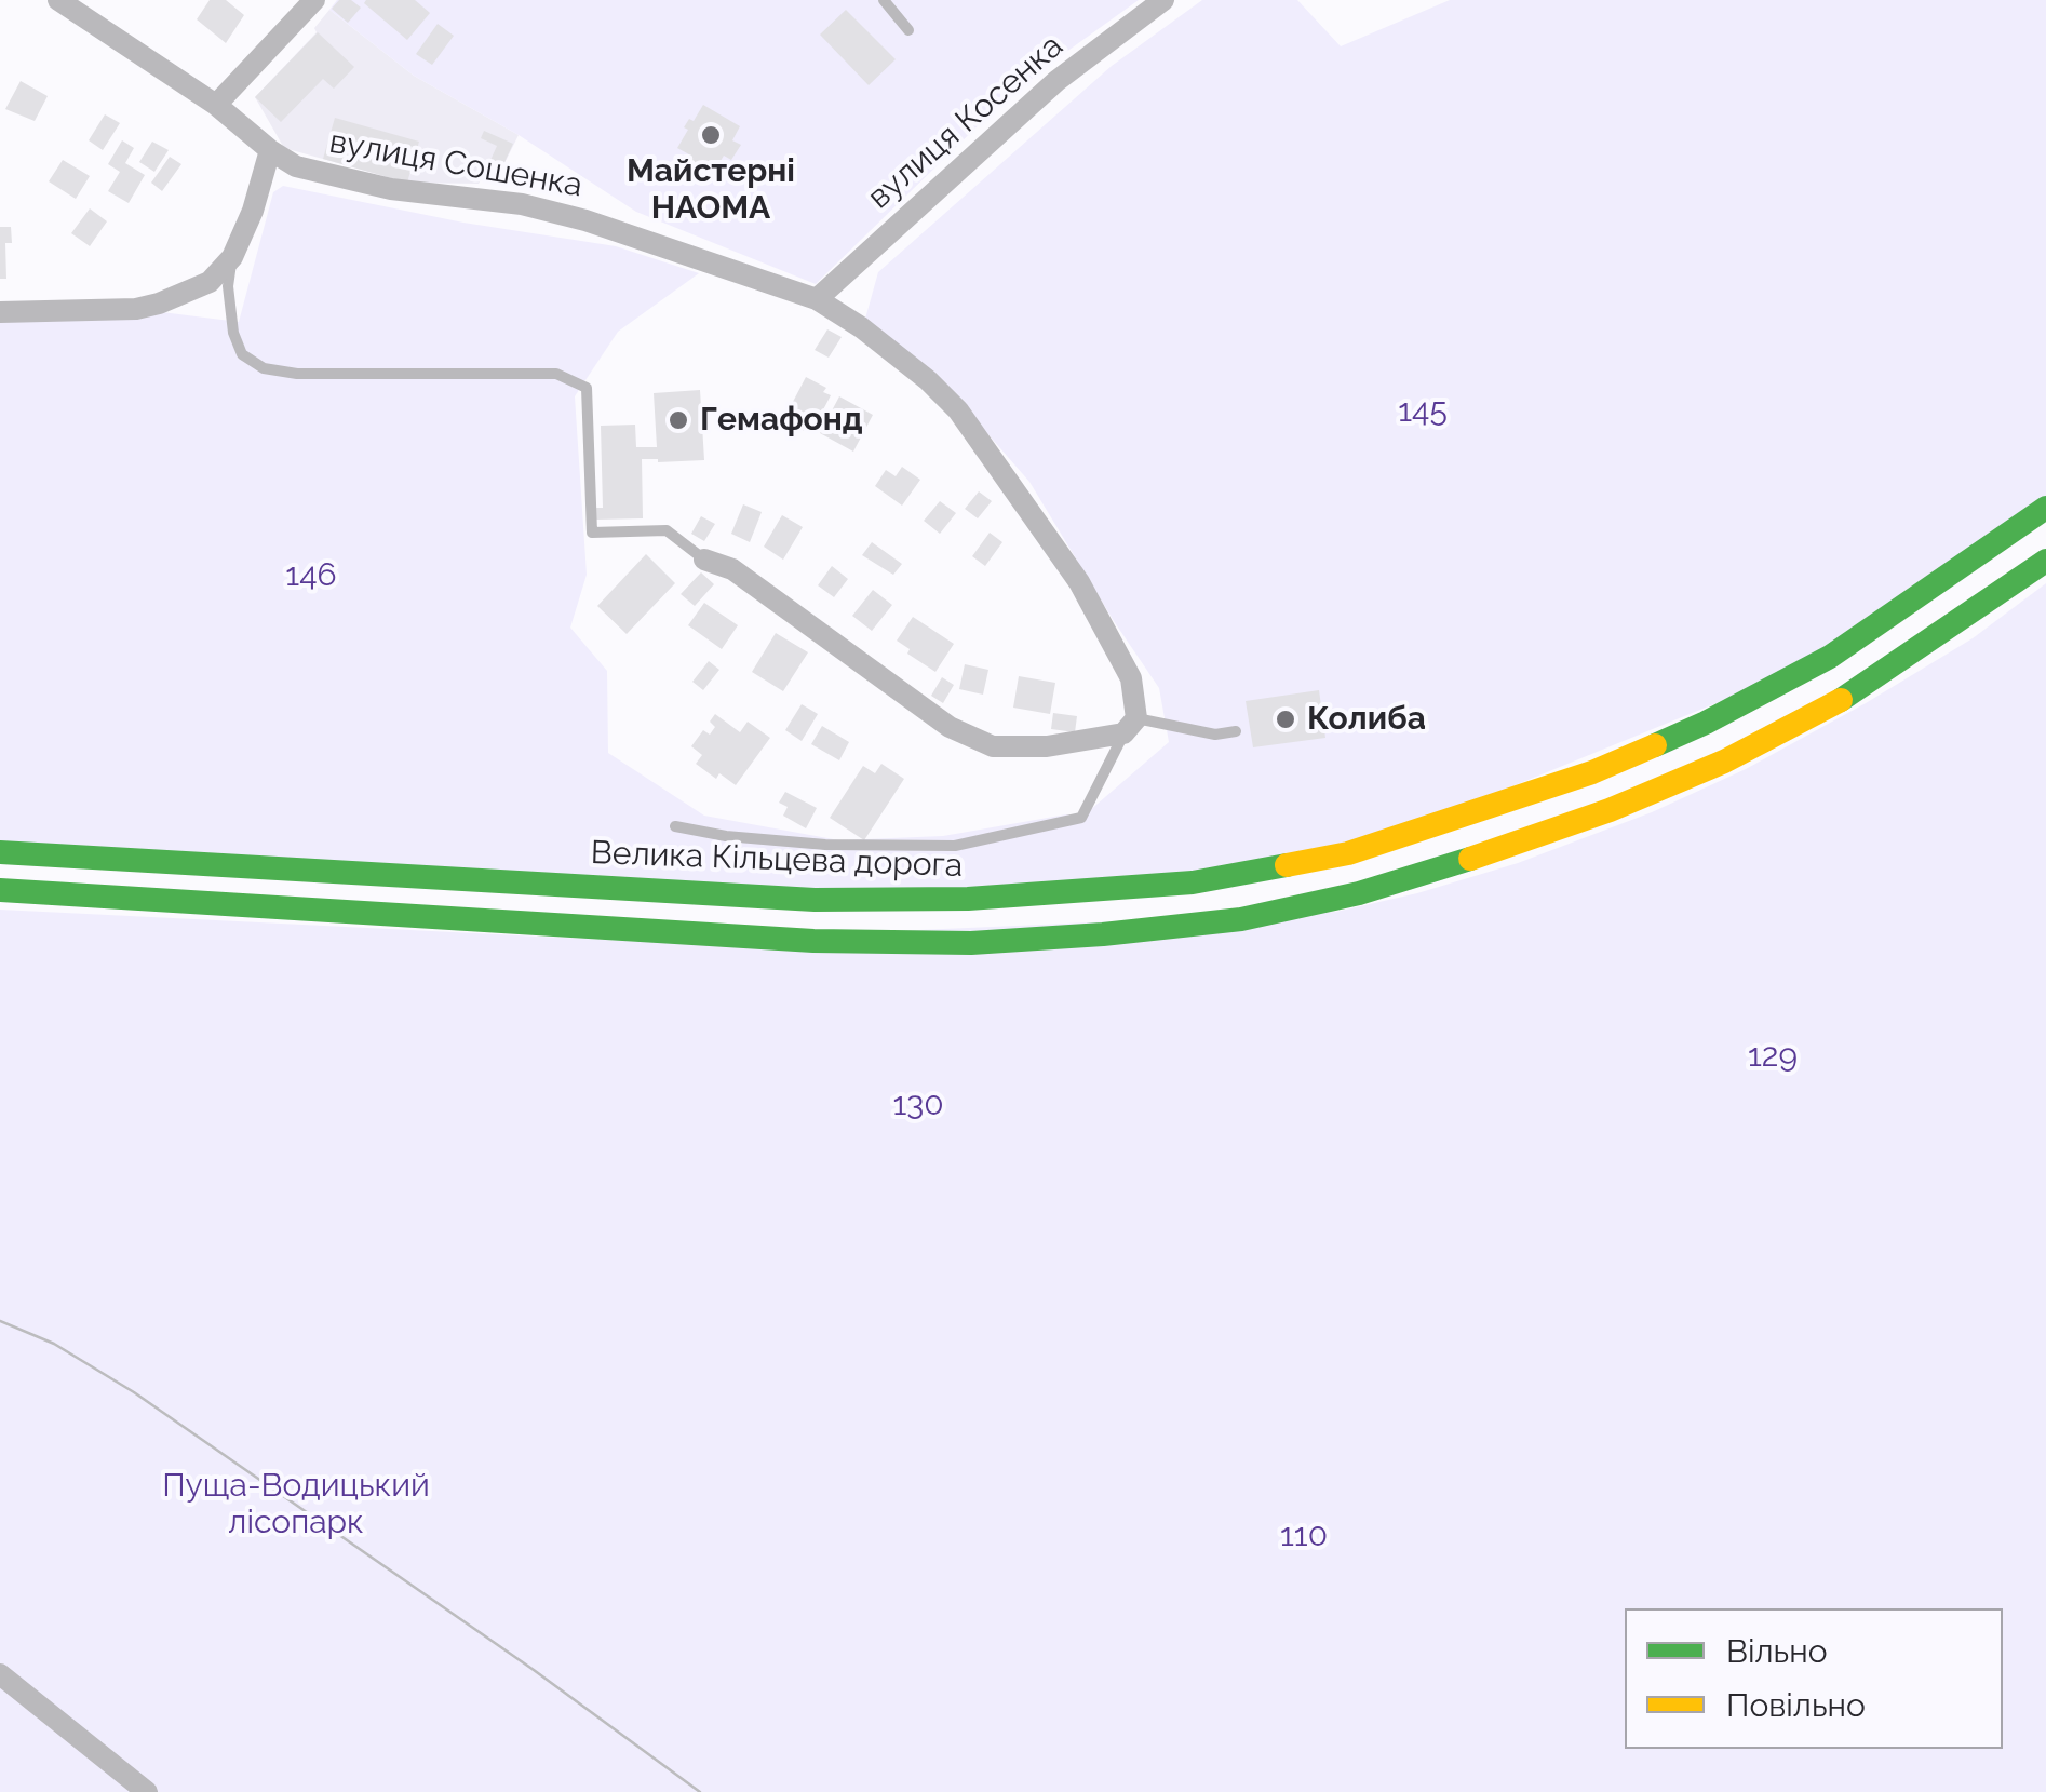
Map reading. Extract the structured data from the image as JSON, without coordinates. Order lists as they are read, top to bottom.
{
  "streets": {
    "main road": ["Велика Кільцева дорога"],
    "street": ["вулиця Косенка", "вулиця Сошенка"]
  },
  "crossings": [
    ["вулиця Косенка", "вулиця Сошенка"]
  ],
  "parks": [
    "145",
    "146",
    "129",
    "130",
    "Пуща-Водицький лісопарк",
    "110"
  ],
  "places": ["Майстерні НАОМА", "Гемафонд", "Колиба"],
  "legend": ["Вільно", "Повільно"]
}
